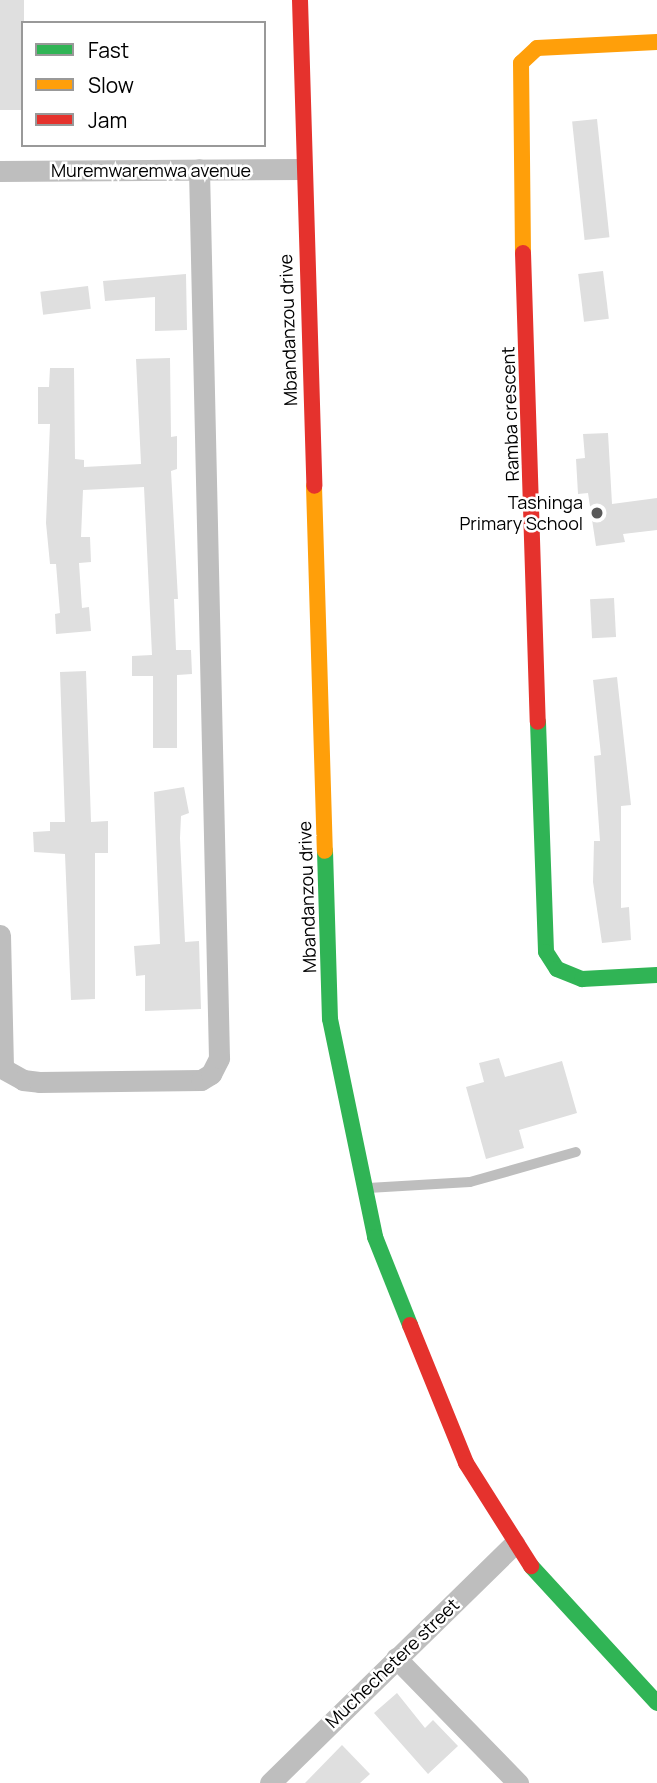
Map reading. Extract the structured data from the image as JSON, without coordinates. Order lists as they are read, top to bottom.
{
  "streets": {
    "street": [
      "Muremwaremwa avenue",
      "Mbandanzou drive",
      "Ramba crescent",
      "Muchechetere street"
    ]
  },
  "crossings": [
    ["Muremwaremwa avenue", "Mbandanzou drive"],
    ["Mbandanzou drive", "Muchechetere street"]
  ],
  "places": ["Tashinga Primary School"],
  "legend": ["Fast", "Slow", "Jam"]
}
